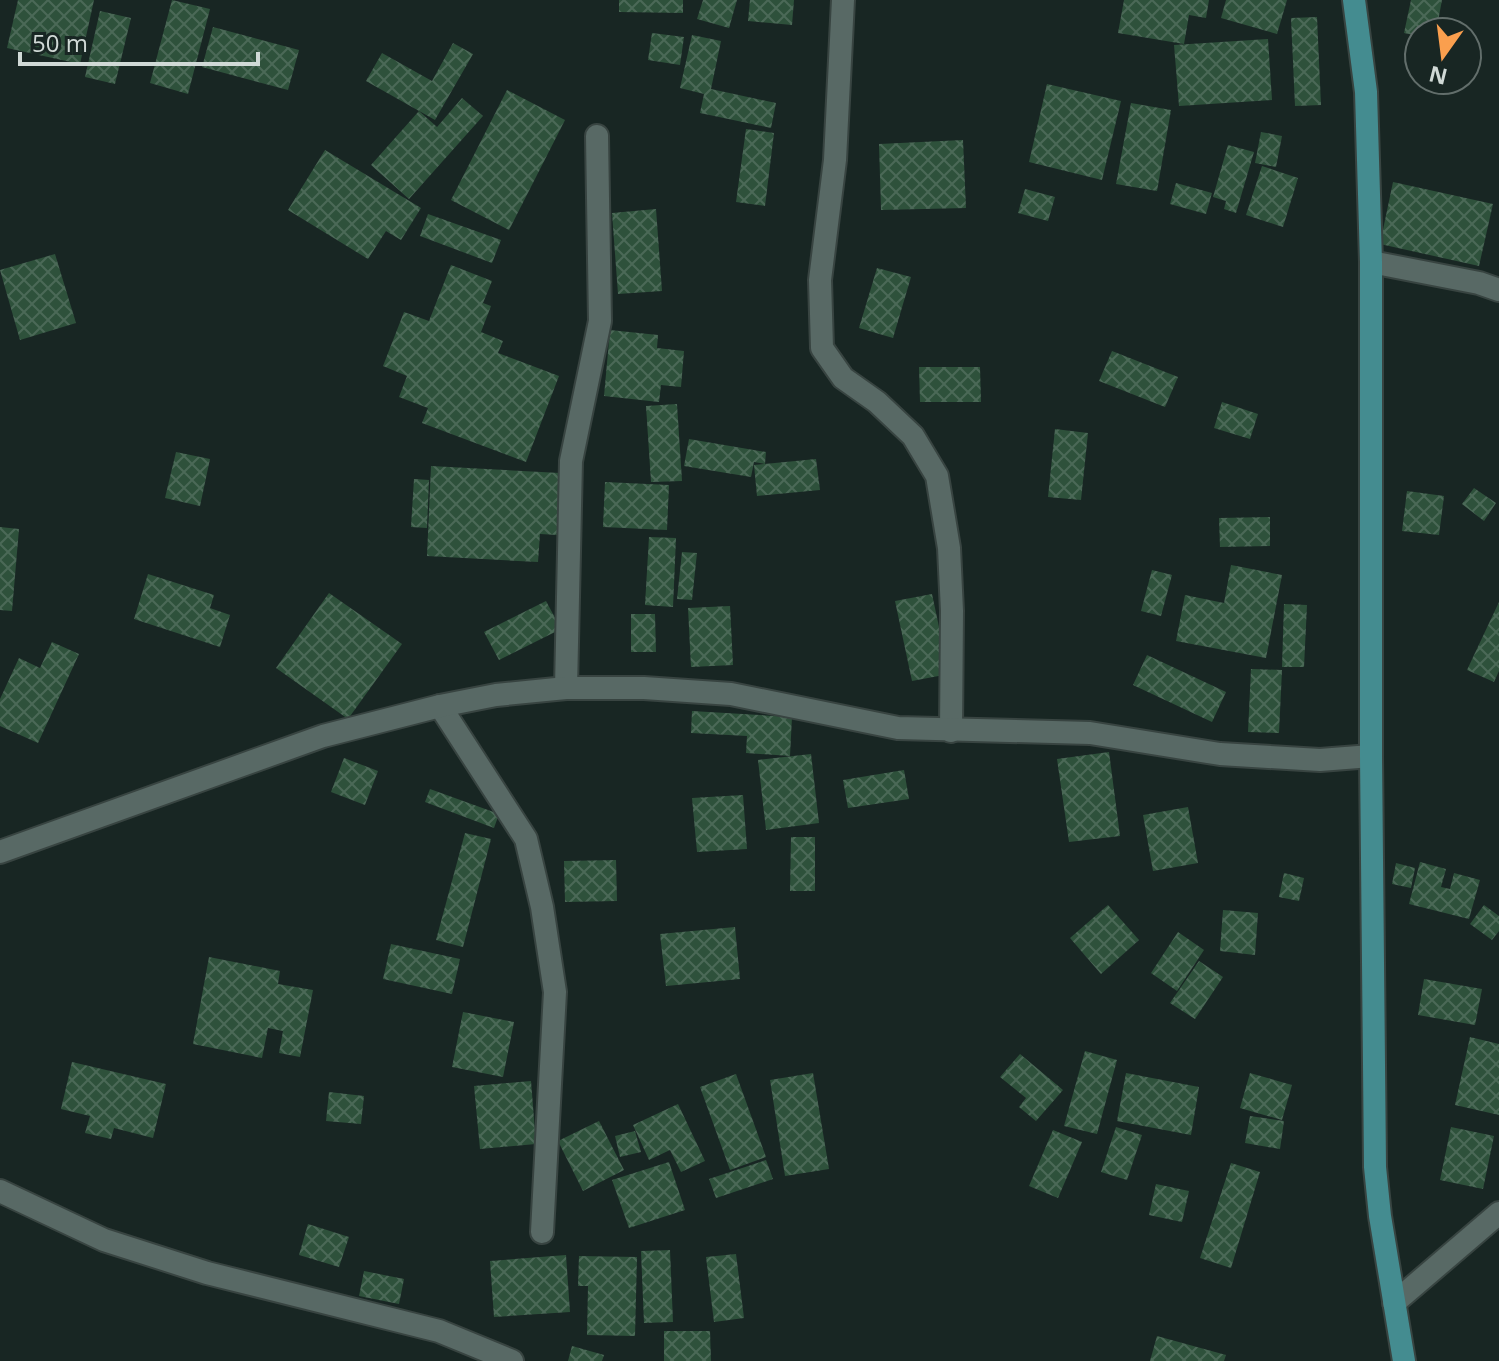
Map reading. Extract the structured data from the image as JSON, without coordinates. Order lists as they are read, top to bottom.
{
  "scale_bar": "50 m",
  "north": "bottom"
}
